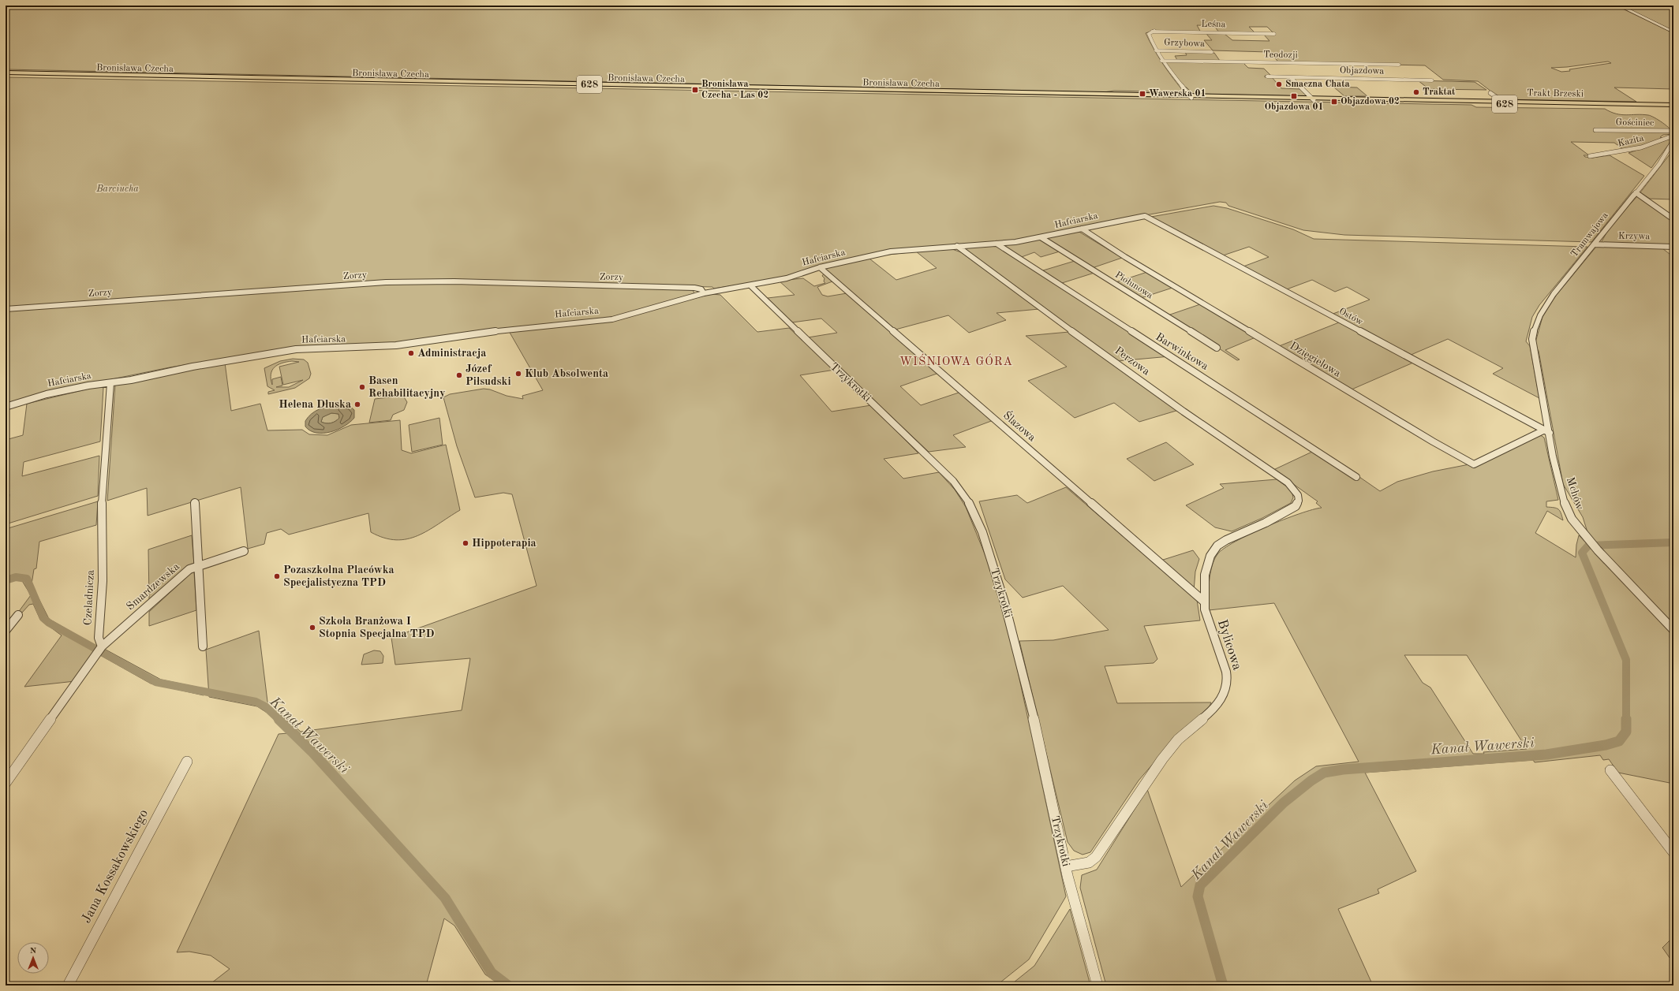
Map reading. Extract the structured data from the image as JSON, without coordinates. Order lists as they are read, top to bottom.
{
  "streets": {
    "main road": ["Bronisława Czecha", "628", "Trakt Brzeski"],
    "street": [
      "Leśna",
      "Grzybowa",
      "Teodozji",
      "Objazdowa",
      "Gościniec",
      "Kazita",
      "Hafciarska",
      "Tramwajowa",
      "Krzywa",
      "Zorzy",
      "Piołunowa",
      "Ostów",
      "Barwinkowa",
      "Dzięgielowa",
      "Perzowa",
      "Trzykrotki",
      "Ślazowa",
      "Mchów",
      "Smardzewska",
      "Czeladnicza",
      "Bylicowa",
      "Jana Kossakowskiego"
    ]
  },
  "crossings": [
    ["Bronisława Czecha", "Trakt Brzeski"],
    ["Hafciarska", "Zorzy"],
    ["Hafciarska", "Piołunowa"],
    ["Hafciarska", "Ostów"],
    ["Hafciarska", "Barwinkowa"],
    ["Hafciarska", "Dzięgielowa"],
    ["Hafciarska", "Perzowa"],
    ["Hafciarska", "Trzykrotki"],
    ["Hafciarska", "Ślazowa"],
    ["Hafciarska", "Czeladnicza"],
    ["Tramwajowa", "Krzywa"],
    ["Tramwajowa", "Mchów"],
    ["Ostów", "Dzięgielowa"],
    ["Ostów", "Mchów"],
    ["Dzięgielowa", "Mchów"],
    ["Perzowa", "Bylicowa"],
    ["Trzykrotki", "Bylicowa"],
    ["Ślazowa", "Bylicowa"],
    ["Smardzewska", "Czeladnicza"]
  ],
  "districts": ["WIŚNIOWA GÓRA"],
  "water": ["Kanał Wawerski"],
  "parks": ["Barciucha"],
  "places": {
    "other": [
      "Smaczna Chata",
      "Traktat",
      "Administracja",
      "Klub Absolwenta",
      "Józef Piłsudski",
      "Basen Rehabilitacyjny",
      "Helena Dłuska",
      "Hippoterapia",
      "Pozaszkolna Placówka Specjalistyczna TPD",
      "Szkoła Branżowa I Stopnia Specjalna TPD"
    ],
    "transit": [
      "Bronisława Czecha - Las 02",
      "Wawerska 01",
      "Objazdowa 01",
      "Objazdowa 02"
    ]
  },
  "north": "top"
}
